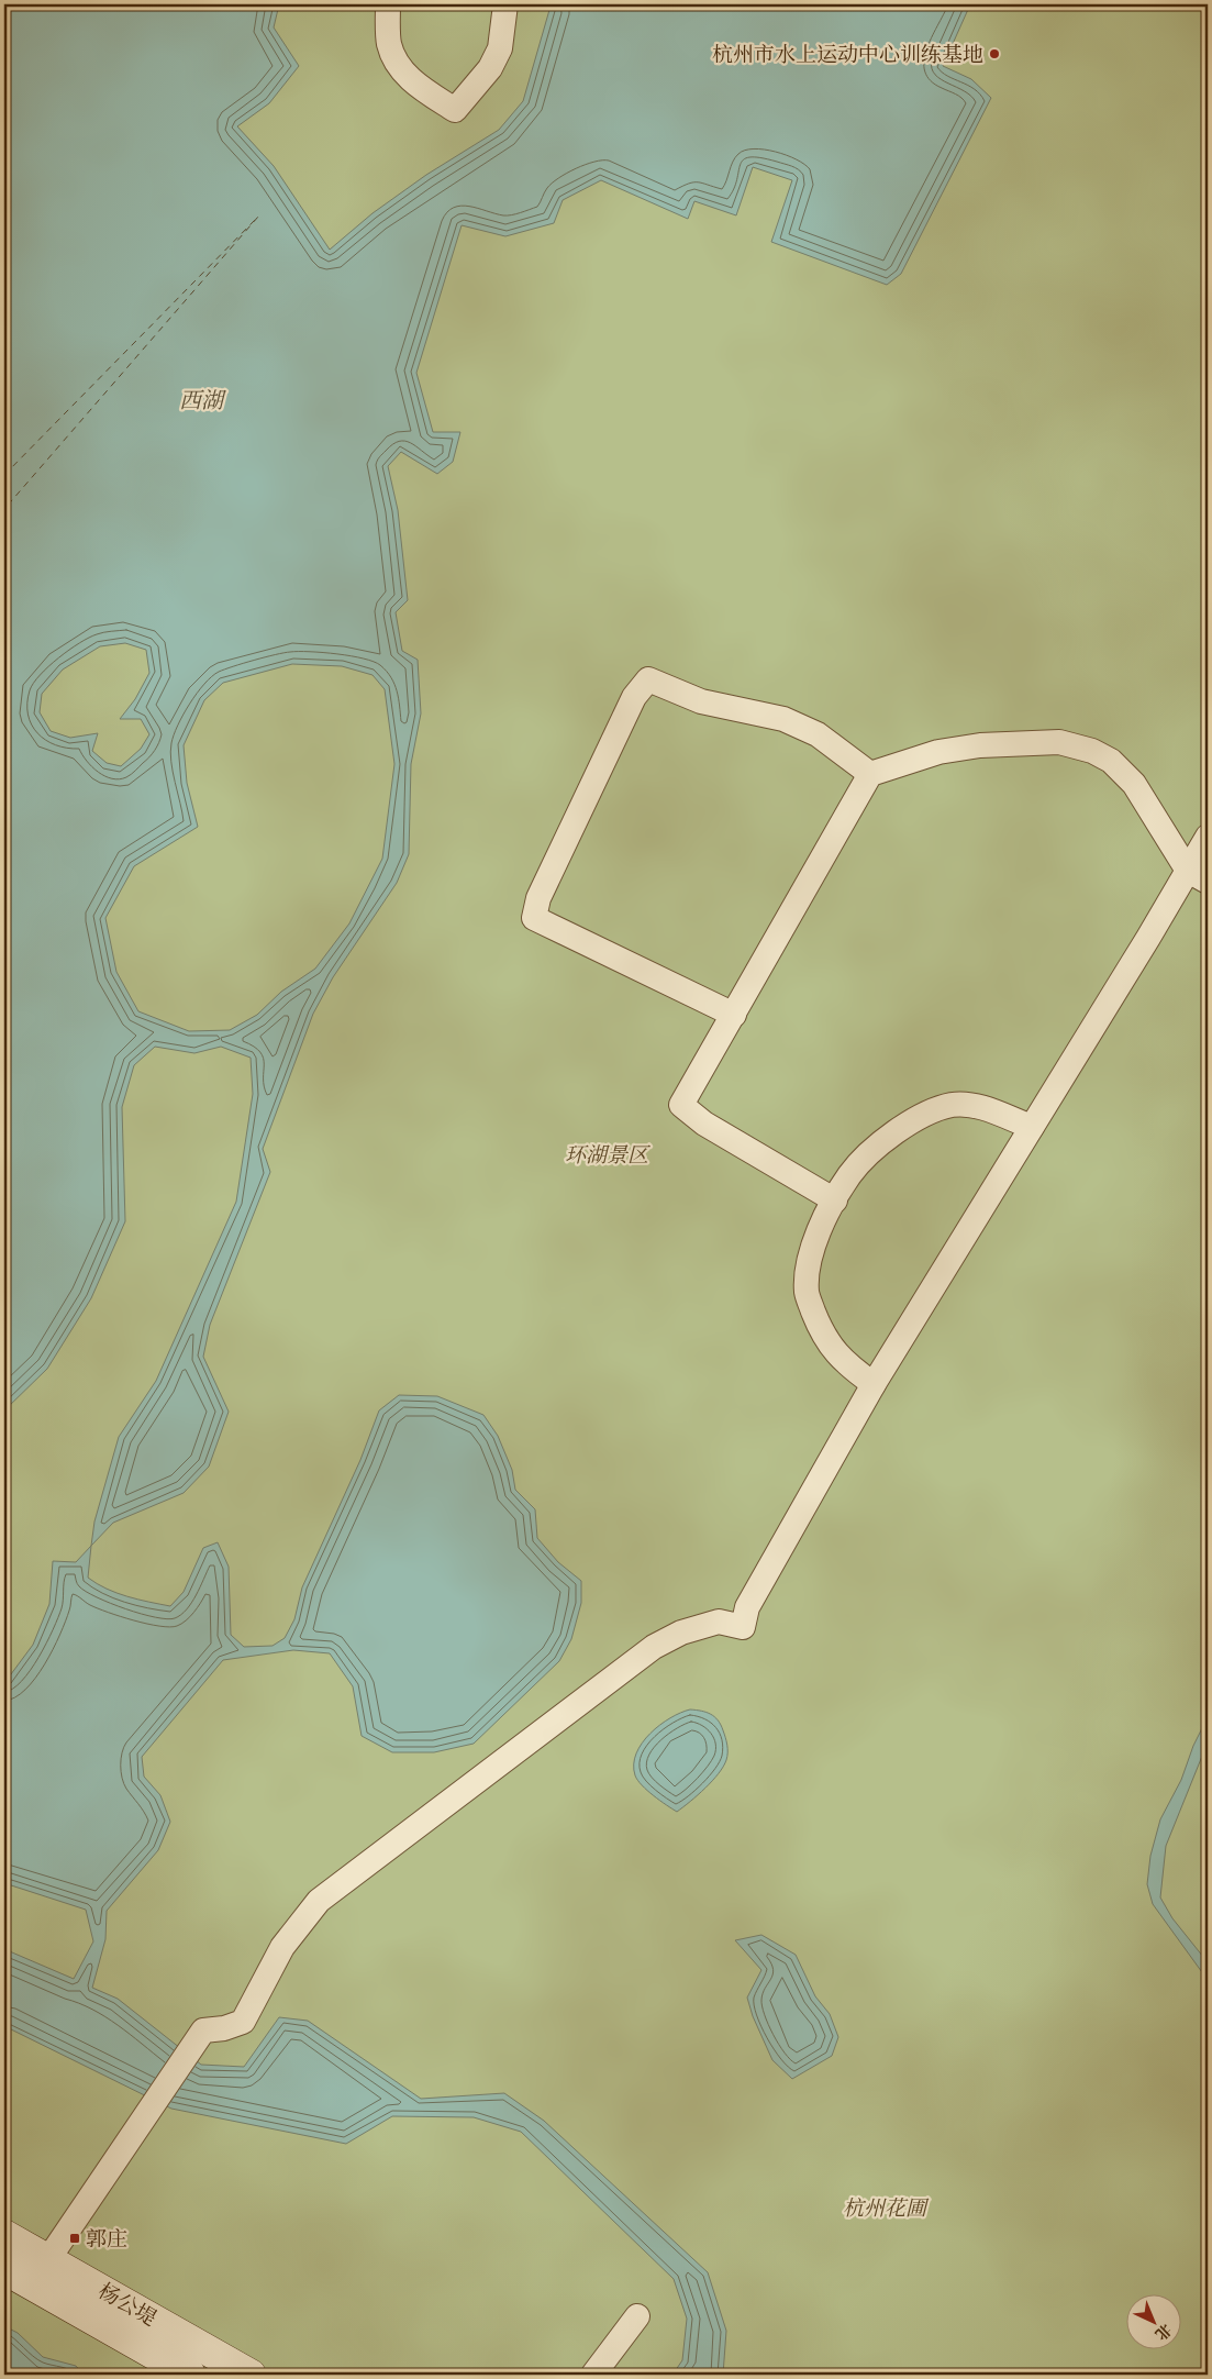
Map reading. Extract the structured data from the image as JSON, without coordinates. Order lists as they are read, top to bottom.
{
  "streets": {
    "main road": ["杨公堤"]
  },
  "water": ["西湖"],
  "parks": ["环湖景区", "杭州花圃"],
  "places": {
    "other": ["杭州市水上运动中心训练基地"],
    "transit": ["郭庄"]
  },
  "north": "bottom right"
}
